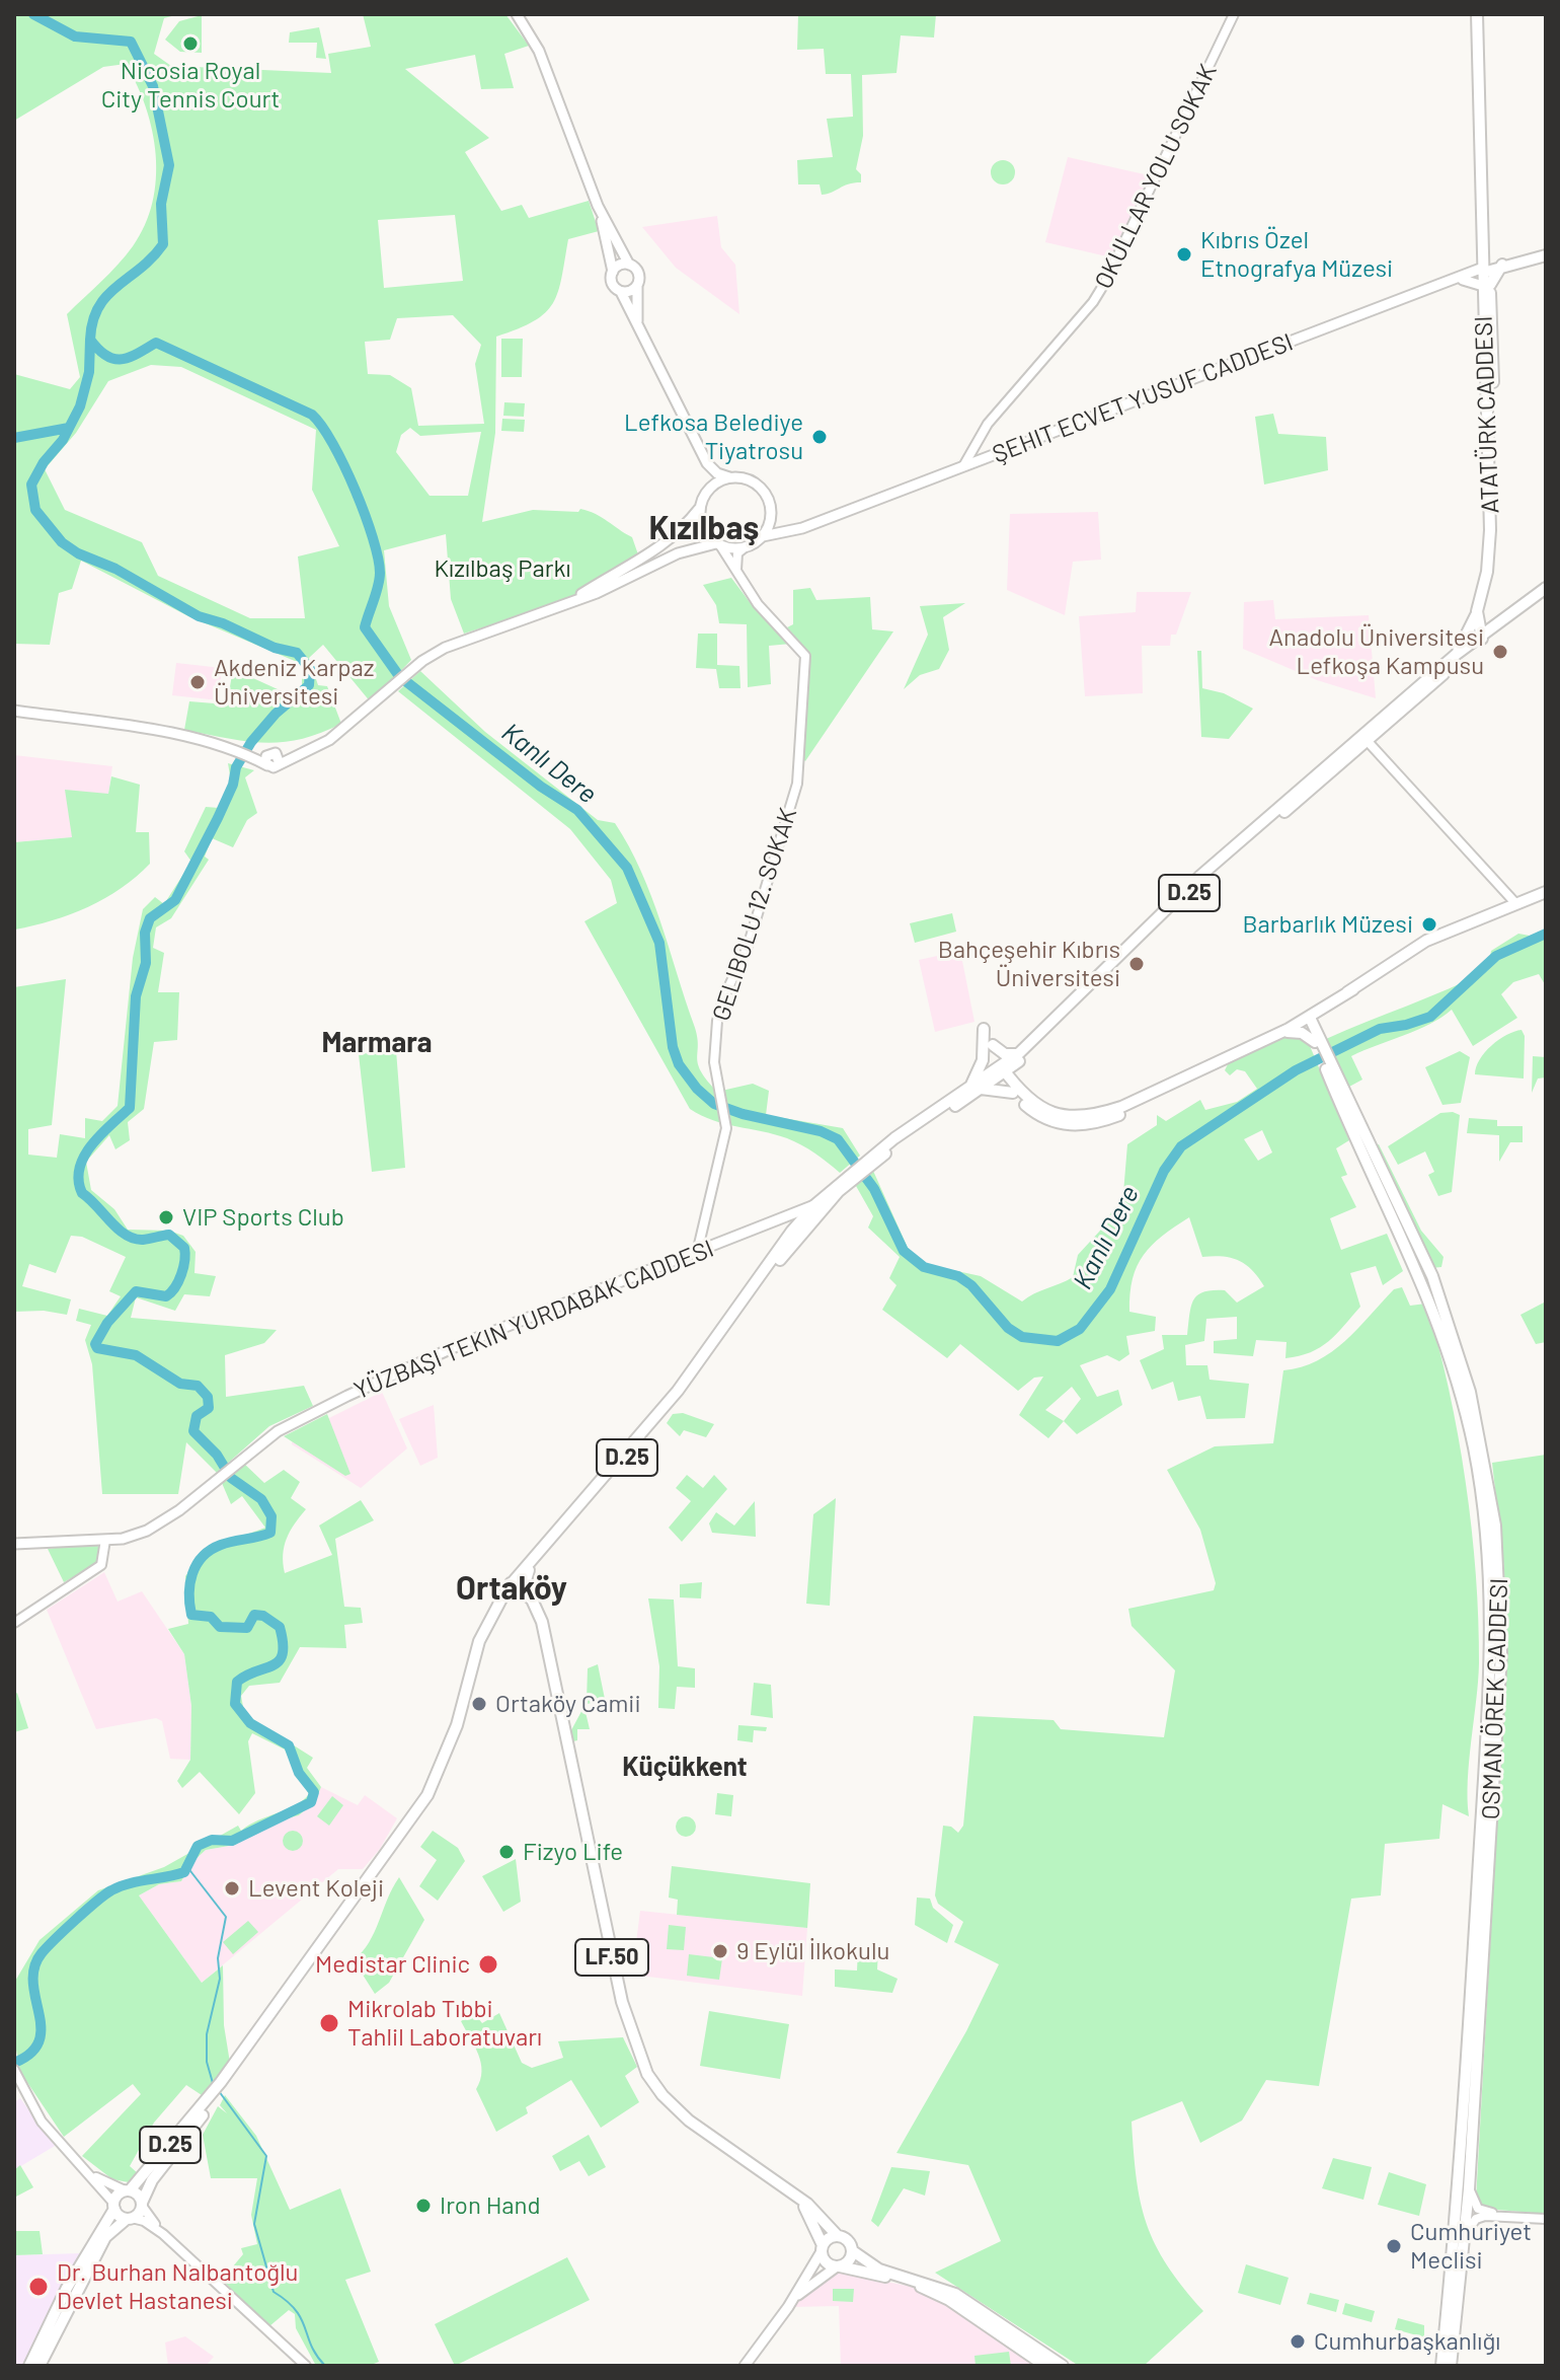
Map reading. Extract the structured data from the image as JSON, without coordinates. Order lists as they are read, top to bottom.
{
  "streets": {
    "main road": [
      "ŞEHIT ECVET YUSUF CADDESI",
      "ATATÜRK CADDESI",
      "D.25",
      "OSMAN ÖREK CADDESI",
      "LF.50"
    ],
    "street": ["OKULLAR YOLU SOKAK", "GELIBOLU 12. SOKAK"]
  },
  "crossings": [
    ["OKULLAR YOLU SOKAK", "ŞEHIT ECVET YUSUF CADDESI"],
    ["ŞEHIT ECVET YUSUF CADDESI", "ATATÜRK CADDESI"],
    ["ŞEHIT ECVET YUSUF CADDESI", "GELIBOLU 12. SOKAK"],
    ["ATATÜRK CADDESI", "D.25"],
    ["D.25", "LF.50"]
  ],
  "districts": [
    "Kızılbaş",
    "Marmara",
    "Ortaköy",
    "Küçükkent"
  ],
  "water": ["Kanlı Dere"],
  "parks": ["Kızılbaş Parkı"],
  "places": [
    "Nicosia Royal City Tennis Court",
    "Kıbrıs Özel Etnografya Müzesi",
    "Lefkosa Belediye Tiyatrosu",
    "Anadolu Üniversitesi Lefkoşa Kampusu",
    "Akdeniz Karpaz Üniversitesi",
    "Barbarlık Müzesi",
    "Bahçeşehir Kıbrıs Üniversitesi",
    "VIP Sports Club",
    "Ortaköy Camii",
    "Fizyo Life",
    "Levent Koleji",
    "9 Eylül İlkokulu",
    "Medistar Clinic",
    "Mikrolab Tıbbi Tahlil Laboratuvarı",
    "Iron Hand",
    "Cumhuriyet Meclisi",
    "Dr. Burhan Nalbantoğlu Devlet Hastanesi",
    "Cumhurbaşkanlığı"
  ]
}
